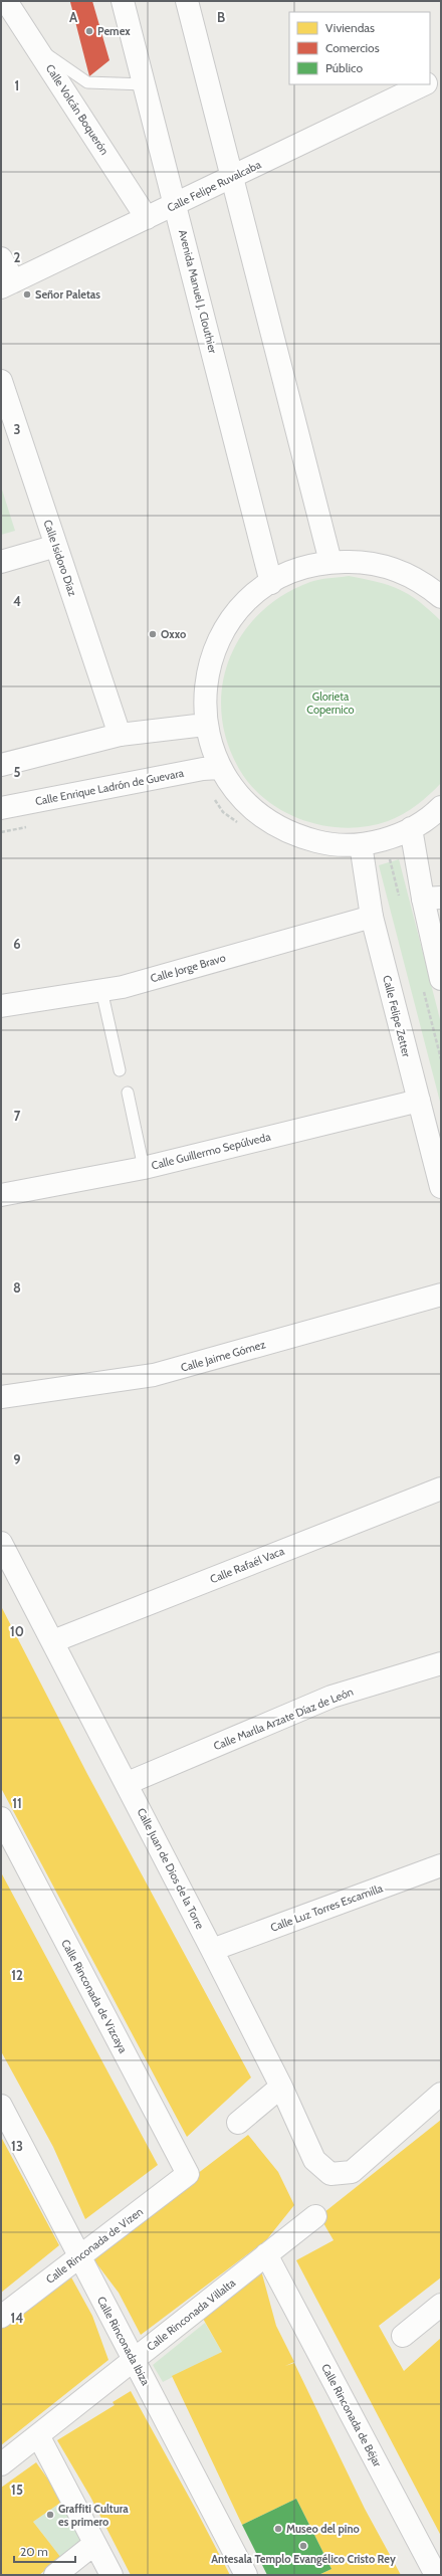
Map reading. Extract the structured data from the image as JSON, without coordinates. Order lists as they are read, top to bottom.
{
  "streets": {
    "street": [
      "Calle Volcán Boquerón",
      "Calle Felipe Ruvalcaba",
      "Avenida Manuel J. Clouthier",
      "Calle Isidoro Díaz",
      "Calle Enrique Ladrón de Guevara",
      "Calle Jorge Bravo",
      "Calle Felipe Zetter",
      "Calle Guillermo Sepúlveda",
      "Calle Jaime Gómez",
      "Calle Rafaél Vaca",
      "Calle Marlla Arzate Díaz de León",
      "Calle Juan de Dios de la Torre",
      "Calle Luz Torres Escamilla",
      "Calle Rinconada de Vizcaya",
      "Calle Rinconada de Vizen",
      "Calle Rinconada Villalta",
      "Calle Rinconada Ibiza",
      "Calle Rinconada de Béjar"
    ]
  },
  "crossings": [
    ["Calle Volcán Boquerón", "Calle Felipe Ruvalcaba"],
    ["Calle Felipe Ruvalcaba", "Avenida Manuel J. Clouthier"],
    ["Calle Jorge Bravo", "Calle Felipe Zetter"],
    ["Calle Felipe Zetter", "Calle Guillermo Sepúlveda"],
    ["Calle Rafaél Vaca", "Calle Juan de Dios de la Torre"],
    ["Calle Marlla Arzate Díaz de León", "Calle Juan de Dios de la Torre"],
    ["Calle Juan de Dios de la Torre", "Calle Luz Torres Escamilla"],
    ["Calle Rinconada de Vizcaya", "Calle Rinconada de Vizen"],
    ["Calle Rinconada de Vizen", "Calle Rinconada Ibiza"],
    ["Calle Rinconada Villalta", "Calle Rinconada Ibiza"],
    ["Calle Rinconada Villalta", "Calle Rinconada de Béjar"]
  ],
  "parks": ["Glorieta Copernico"],
  "places": [
    "Pemex",
    "Señor Paletas",
    "Oxxo",
    "Graffiti Cultura es primero",
    "Museo del pino",
    "Antesala Templo Evangélico Cristo Rey"
  ],
  "legend": ["Viviendas", "Comercios", "Público"],
  "scale_bar": "20 m",
  "grid": {
    "columns": ["A", "B"],
    "rows": [
      "1",
      "2",
      "3",
      "4",
      "5",
      "6",
      "7",
      "8",
      "9",
      "10",
      "11",
      "12",
      "13",
      "14",
      "15"
    ]
  }
}
